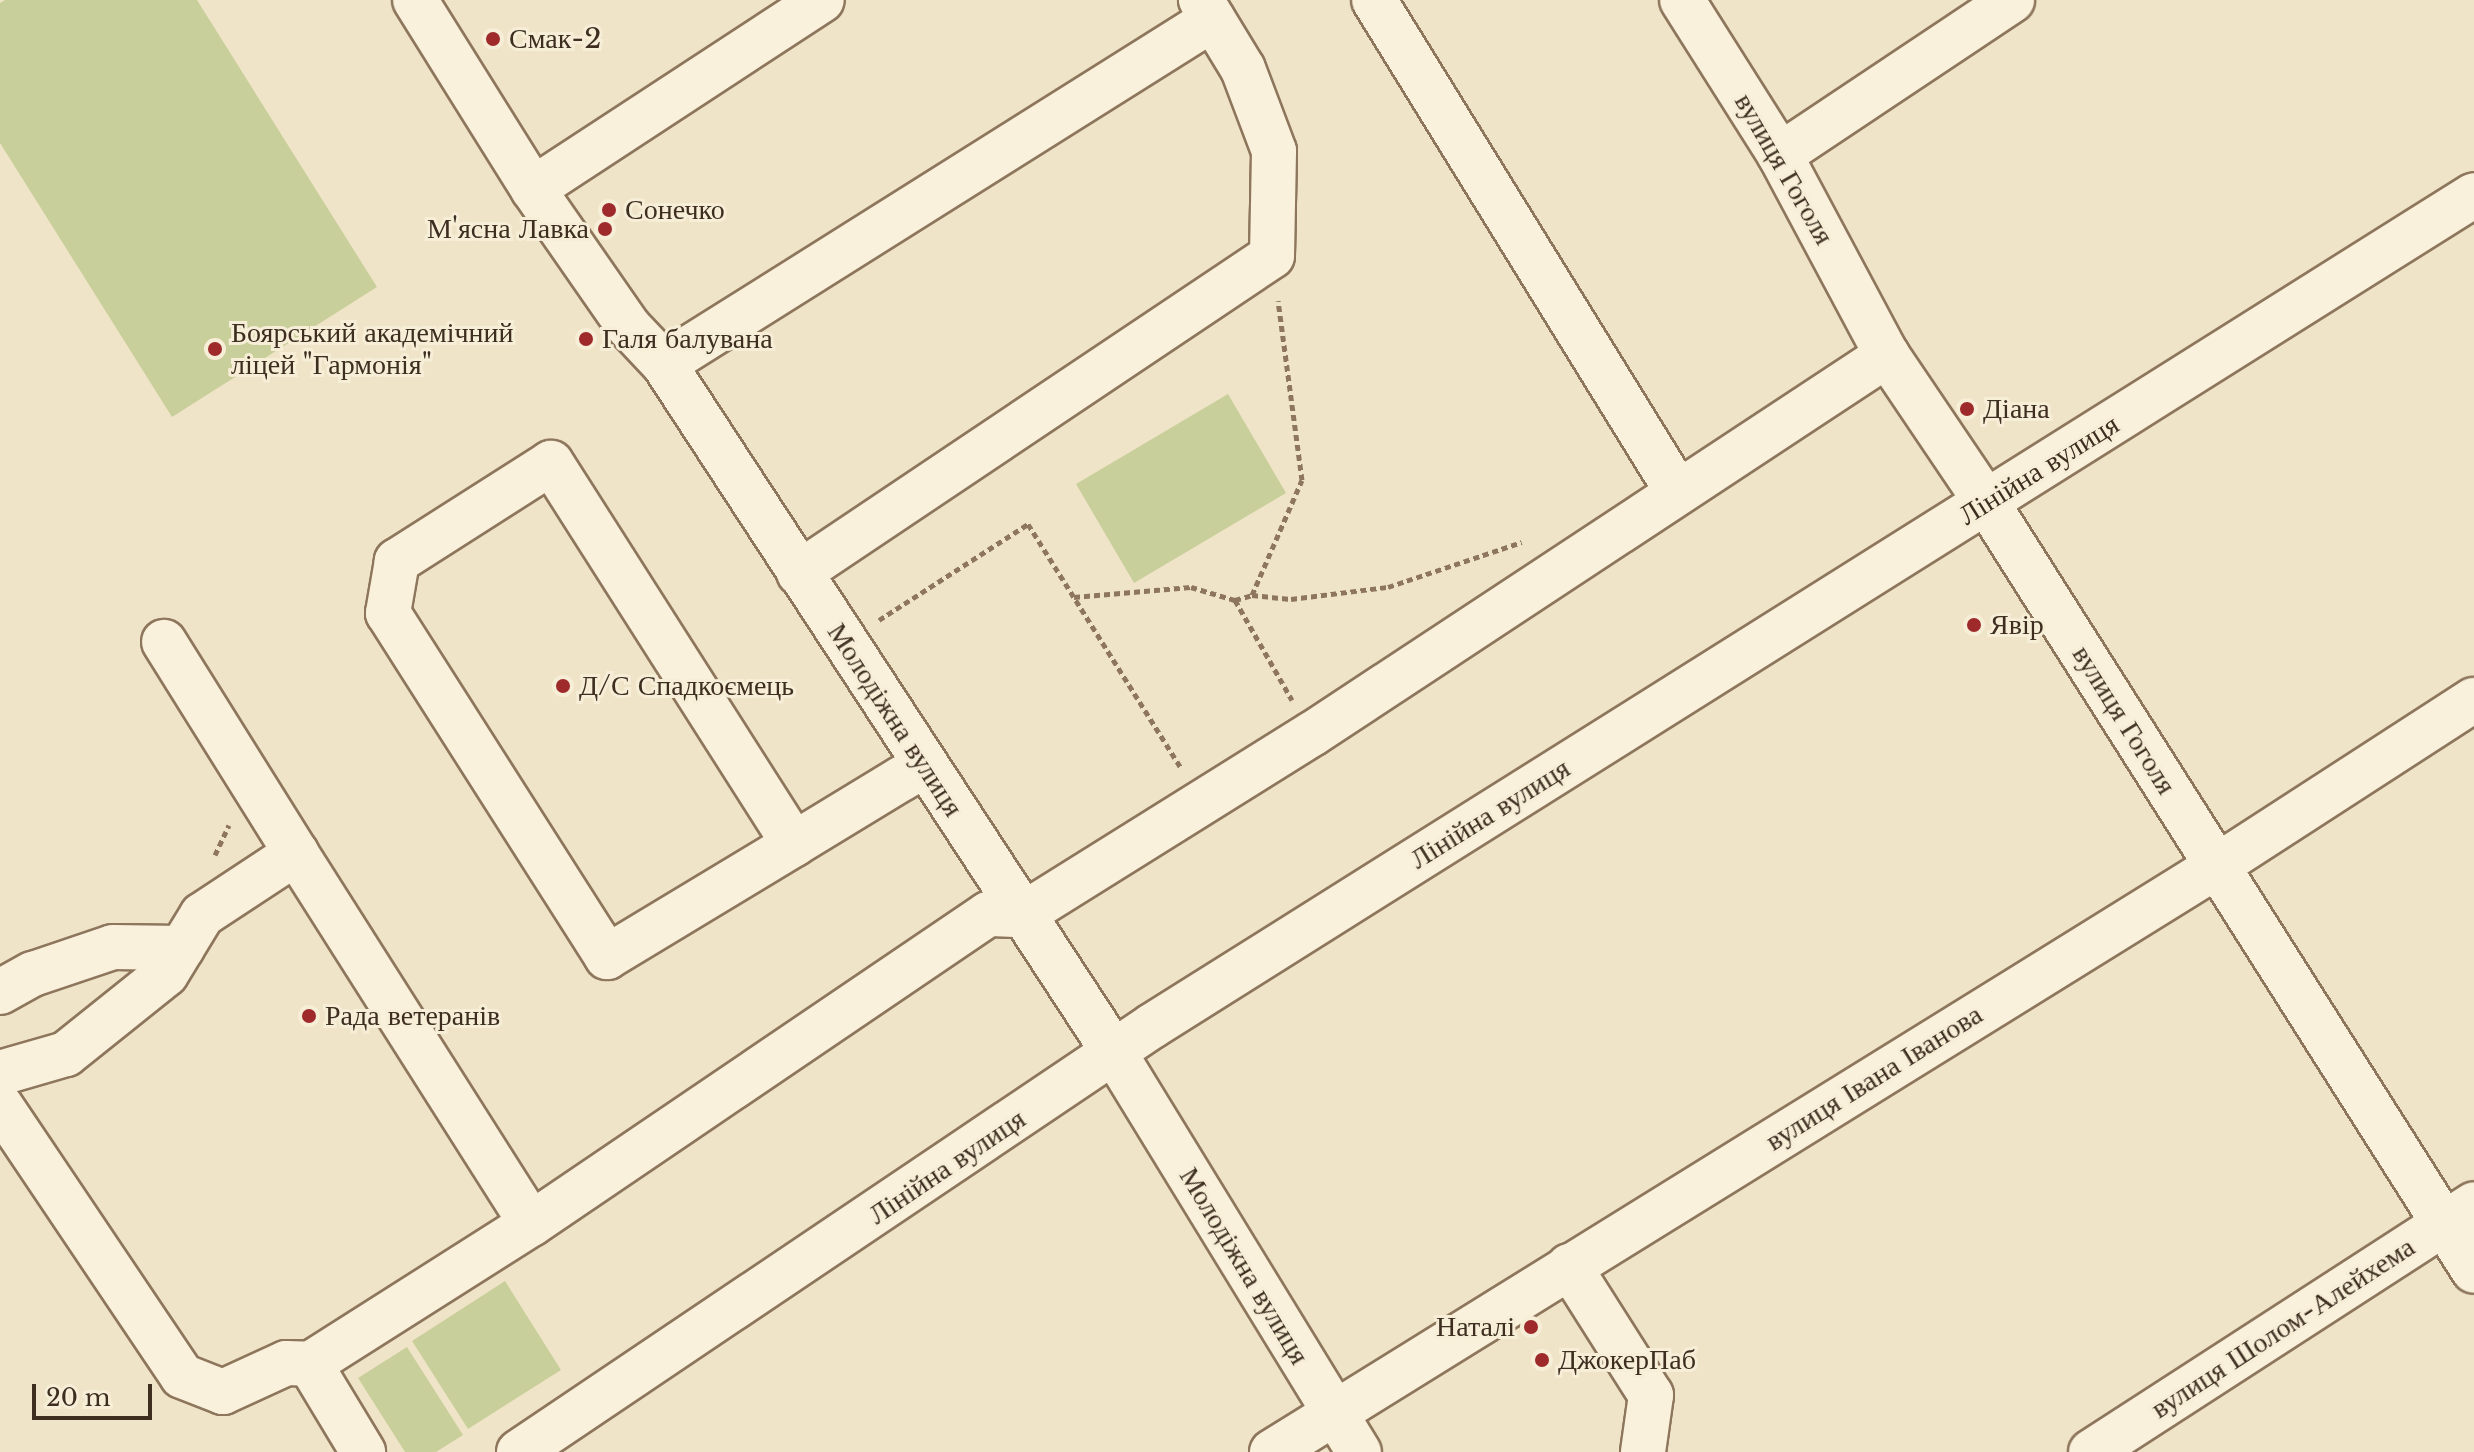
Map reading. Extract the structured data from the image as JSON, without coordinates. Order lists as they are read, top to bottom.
{
  "streets": {
    "street": [
      "вулиця Гоголя",
      "Лінійна вулиця",
      "Молодіжна вулиця",
      "вулиця Івана Іванова",
      "вулиця Шолом-Алейхема"
    ]
  },
  "crossings": [
    ["вулиця Гоголя", "Лінійна вулиця"],
    ["вулиця Гоголя", "вулиця Івана Іванова"],
    ["вулиця Гоголя", "вулиця Шолом-Алейхема"],
    ["Лінійна вулиця", "Молодіжна вулиця"],
    ["Молодіжна вулиця", "вулиця Івана Іванова"]
  ],
  "places": [
    "Смак-2",
    "Сонечко",
    "М'ясна Лавка",
    "Галя балувана",
    "Боярський академічний ліцей \"Гармонія\"",
    "Діана",
    "Явір",
    "Д/С Спадкоємець",
    "Рада ветеранів",
    "Наталі",
    "ДжокерПаб"
  ],
  "scale_bar": "20 m"
}
